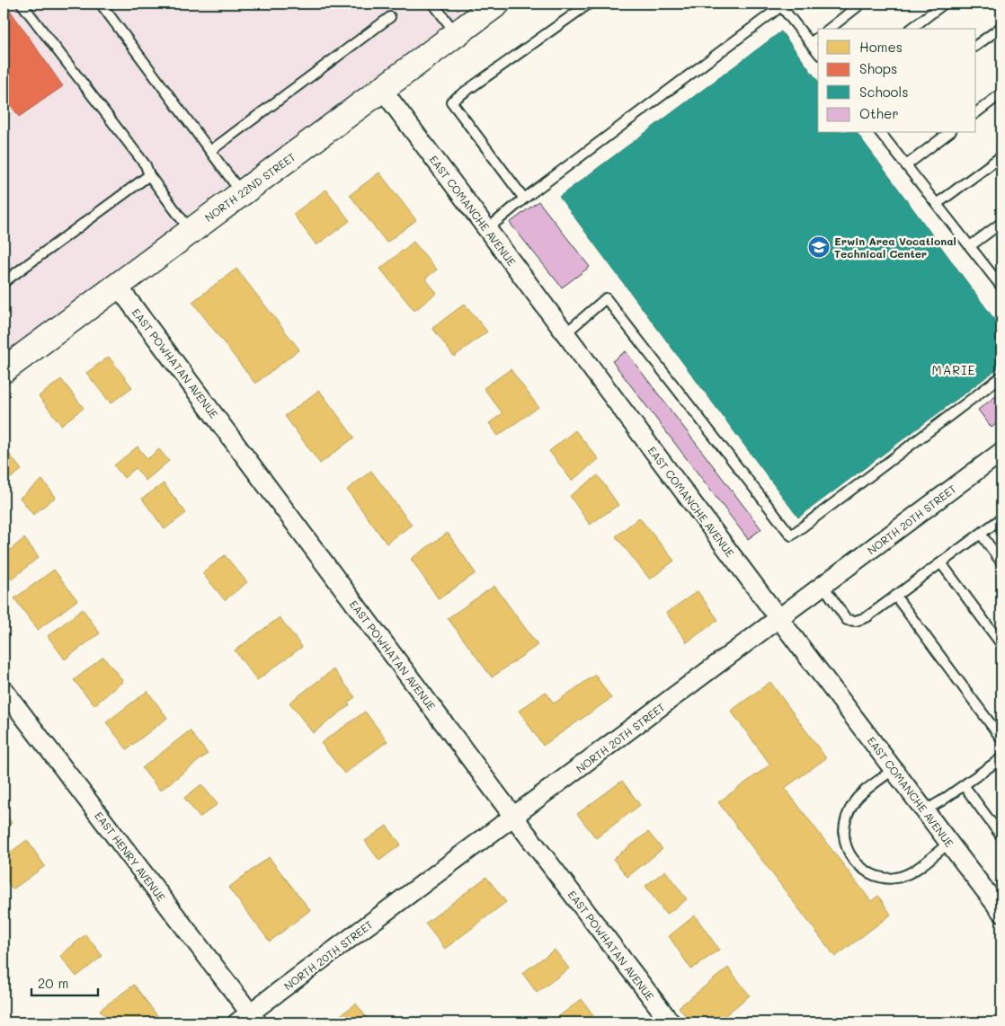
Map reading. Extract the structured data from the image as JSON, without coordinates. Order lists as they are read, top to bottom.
{
  "streets": {
    "street": [
      "NORTH 22ND STREET",
      "EAST COMANCHE AVENUE",
      "EAST POWHATAN AVENUE",
      "NORTH 20TH STREET",
      "EAST HENRY AVENUE"
    ]
  },
  "crossings": [
    ["NORTH 22ND STREET", "EAST COMANCHE AVENUE"],
    ["NORTH 22ND STREET", "EAST POWHATAN AVENUE"],
    ["EAST COMANCHE AVENUE", "NORTH 20TH STREET"],
    ["EAST POWHATAN AVENUE", "NORTH 20TH STREET"],
    ["NORTH 20TH STREET", "EAST HENRY AVENUE"]
  ],
  "districts": ["MARIE"],
  "places": {
    "school or university": ["Erwin Area Vocational Technical Center"]
  },
  "legend": [
    "Homes",
    "Shops",
    "Schools",
    "Other"
  ],
  "scale_bar": "20 m"
}
